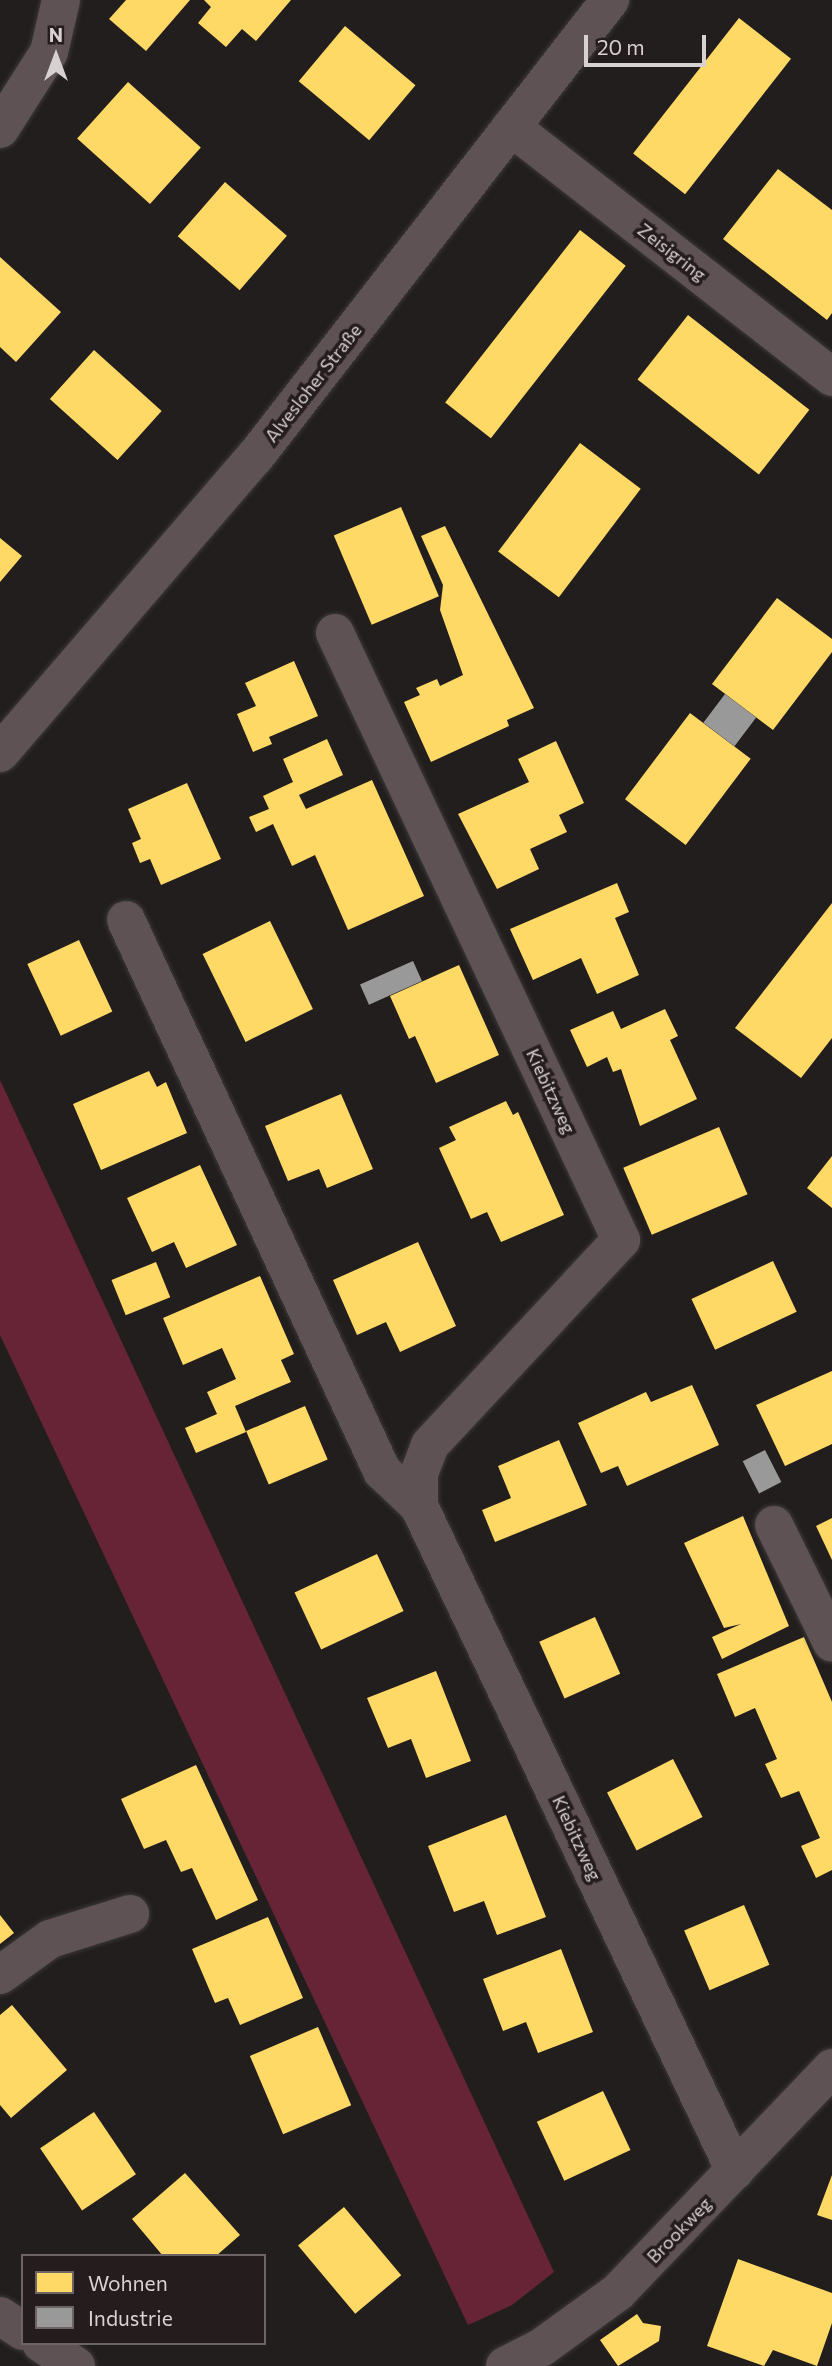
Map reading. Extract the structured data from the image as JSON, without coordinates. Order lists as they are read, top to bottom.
{
  "streets": {
    "street": [
      "Zeisigring",
      "Alvesloher Straße",
      "Kiebitzweg",
      "Brookweg"
    ]
  },
  "crossings": [
    ["Zeisigring", "Alvesloher Straße"],
    ["Kiebitzweg", "Brookweg"]
  ],
  "legend": ["Wohnen", "Industrie"],
  "scale_bar": "20 m",
  "north": "top"
}
